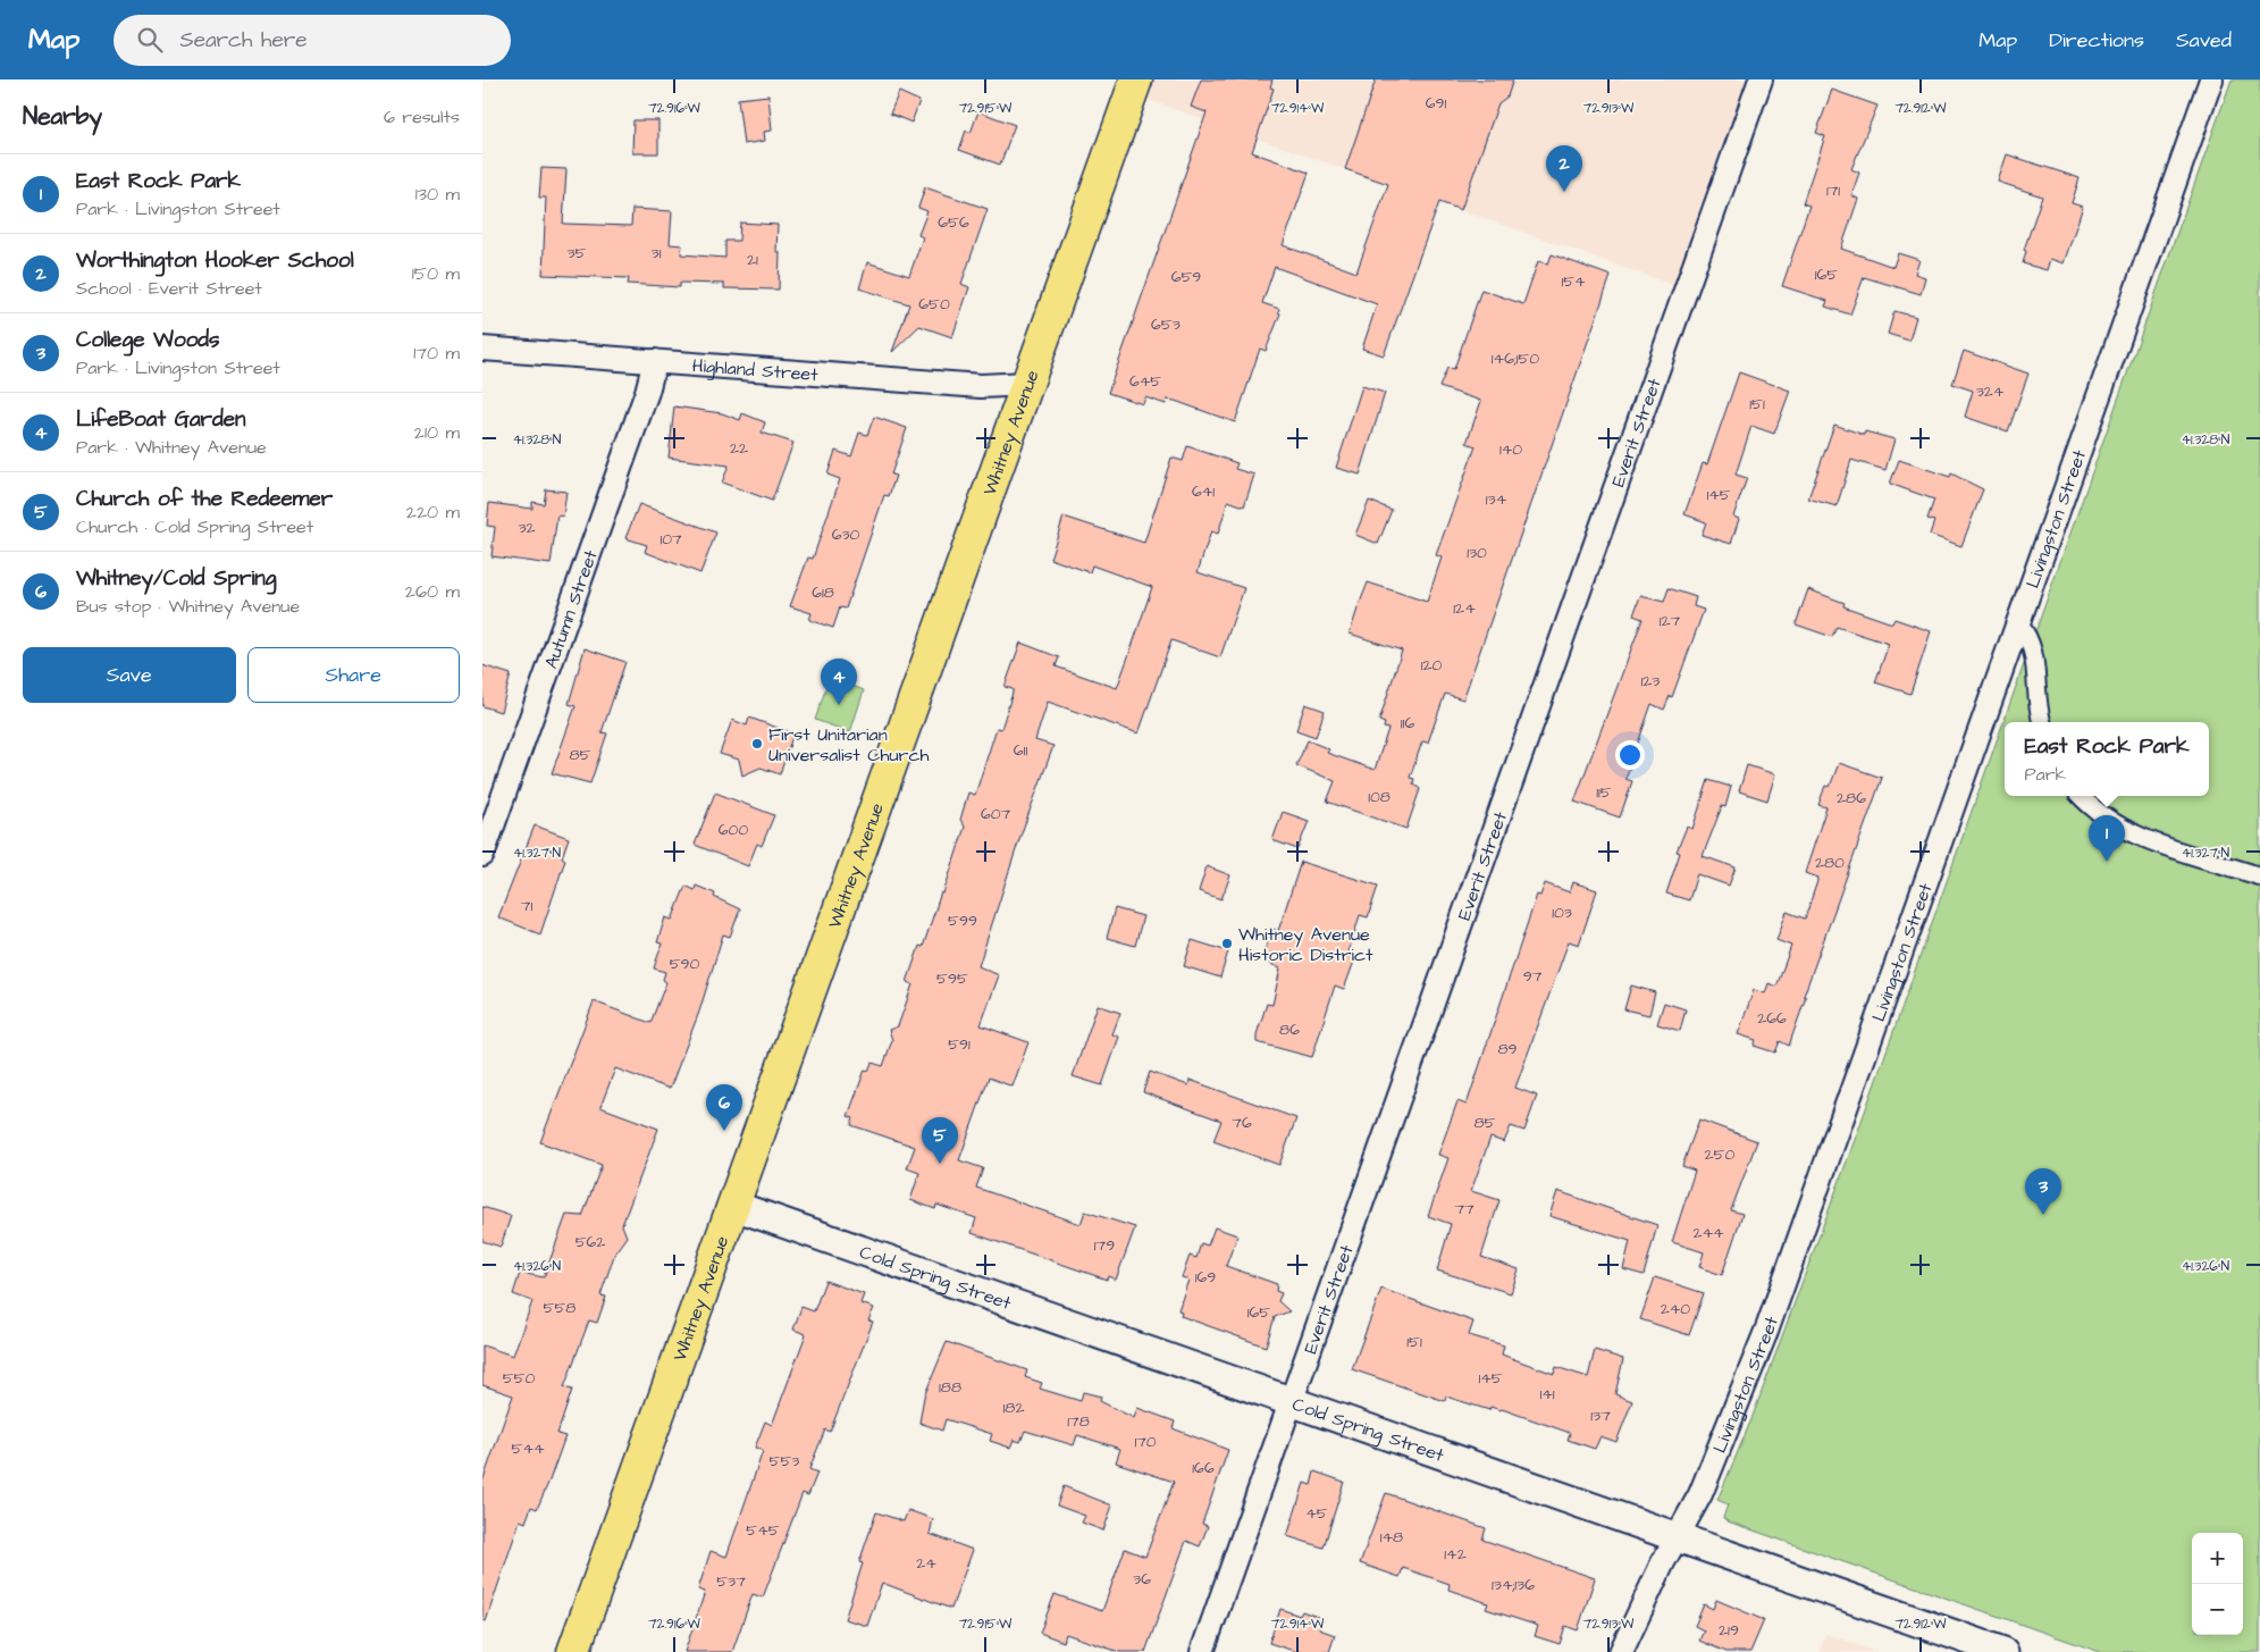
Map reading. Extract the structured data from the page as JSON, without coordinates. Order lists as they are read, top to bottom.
{
  "streets": {
    "main road": ["Whitney Avenue"],
    "street": [
      "Highland Street",
      "Everit Street",
      "Livingston Street",
      "Autumn Street",
      "Cold Spring Street"
    ]
  },
  "crossings": [
    ["Highland Street", "Whitney Avenue"],
    ["Highland Street", "Autumn Street"],
    ["Whitney Avenue", "Cold Spring Street"],
    ["Everit Street", "Cold Spring Street"],
    ["Livingston Street", "Cold Spring Street"]
  ],
  "places": ["First Unitarian Universalist Church", "Whitney Avenue Historic District"],
  "house_numbers": [
    "691",
    "171",
    "656",
    "35",
    "31",
    "21",
    "165",
    "659",
    "154",
    "650",
    "653",
    "146;150",
    "645",
    "324",
    "151",
    "22",
    "140",
    "641",
    "145",
    "134",
    "32",
    "630",
    "107",
    "130",
    "618",
    "124",
    "127",
    "120",
    "123",
    "116",
    "611",
    "85",
    "115",
    "108",
    "286",
    "607",
    "600",
    "280",
    "71",
    "103",
    "599",
    "590",
    "97",
    "595",
    "266",
    "86",
    "591",
    "89",
    "76",
    "85",
    "250",
    "77",
    "244",
    "562",
    "179",
    "169",
    "558",
    "240",
    "165",
    "151",
    "550",
    "145",
    "188",
    "141",
    "182",
    "137",
    "178",
    "170",
    "544",
    "553",
    "166",
    "45",
    "545",
    "148",
    "142",
    "24",
    "36",
    "537",
    "134;136",
    "219"
  ],
  "page": {
    "header": "Map",
    "search": "Search here",
    "nav": ["Map", "Directions", "Saved"],
    "heading": ["Nearby", "6 results"],
    "pins": [
      "2",
      "4",
      "1",
      "6",
      "5",
      "3"
    ],
    "list": [
      {
        "mark": "1",
        "name": "East Rock Park",
        "note": "Park · Livingston Street",
        "value": "130 m"
      },
      {
        "mark": "2",
        "name": "Worthington Hooker School",
        "note": "School · Everit Street",
        "value": "150 m"
      },
      {
        "mark": "3",
        "name": "College Woods",
        "note": "Park · Livingston Street",
        "value": "170 m"
      },
      {
        "mark": "4",
        "name": "LifeBoat Garden",
        "note": "Park · Whitney Avenue",
        "value": "210 m"
      },
      {
        "mark": "5",
        "name": "Church of the Redeemer",
        "note": "Church · Cold Spring Street",
        "value": "220 m"
      },
      {
        "mark": "6",
        "name": "Whitney/Cold Spring",
        "note": "Bus stop · Whitney Avenue",
        "value": "260 m"
      }
    ],
    "buttons": ["Save", "Share"],
    "popup": ["East Rock Park", "Park"],
    "map_buttons": ["+", "−"]
  },
  "coordinates": [
    "72.916°W",
    "72.915°W",
    "72.914°W",
    "72.913°W",
    "72.912°W",
    "41.328°N",
    "41.327°N",
    "41.326°N"
  ]
}
